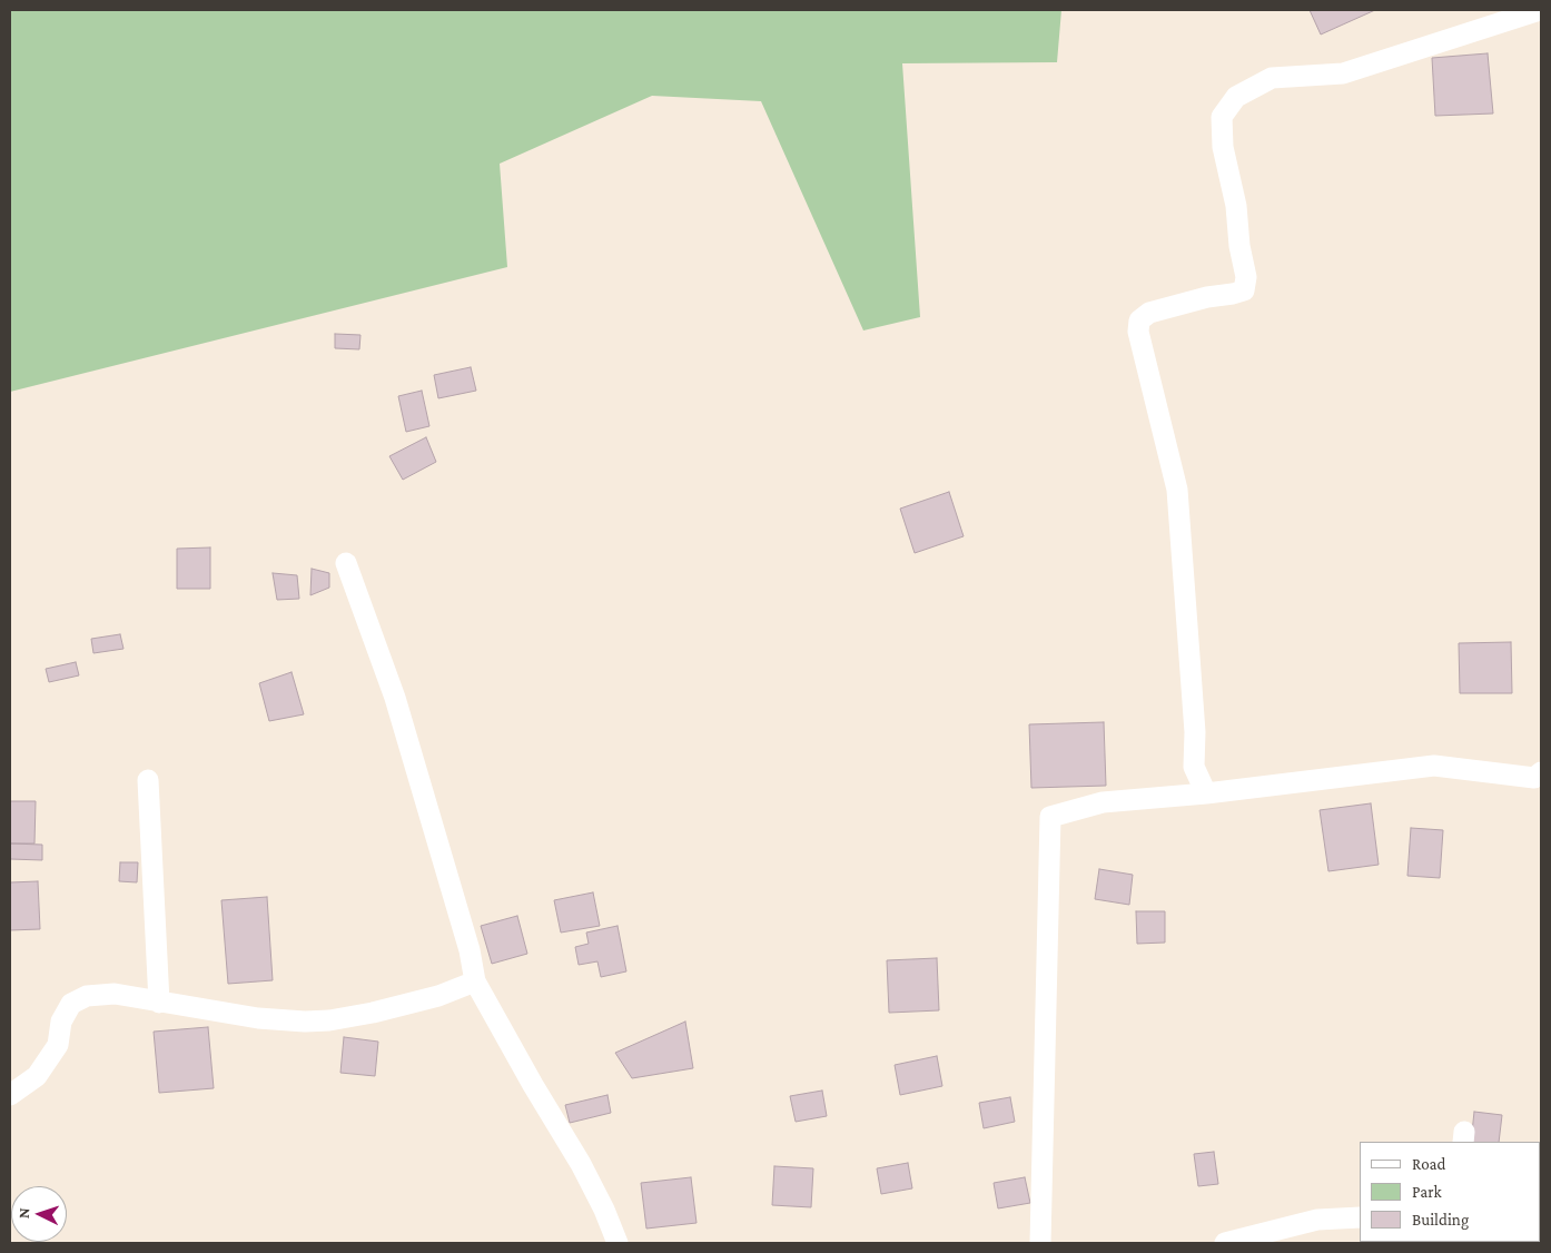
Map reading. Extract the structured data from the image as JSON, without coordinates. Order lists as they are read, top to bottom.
{
  "legend": ["Road", "Park", "Building"],
  "north": "left"
}
